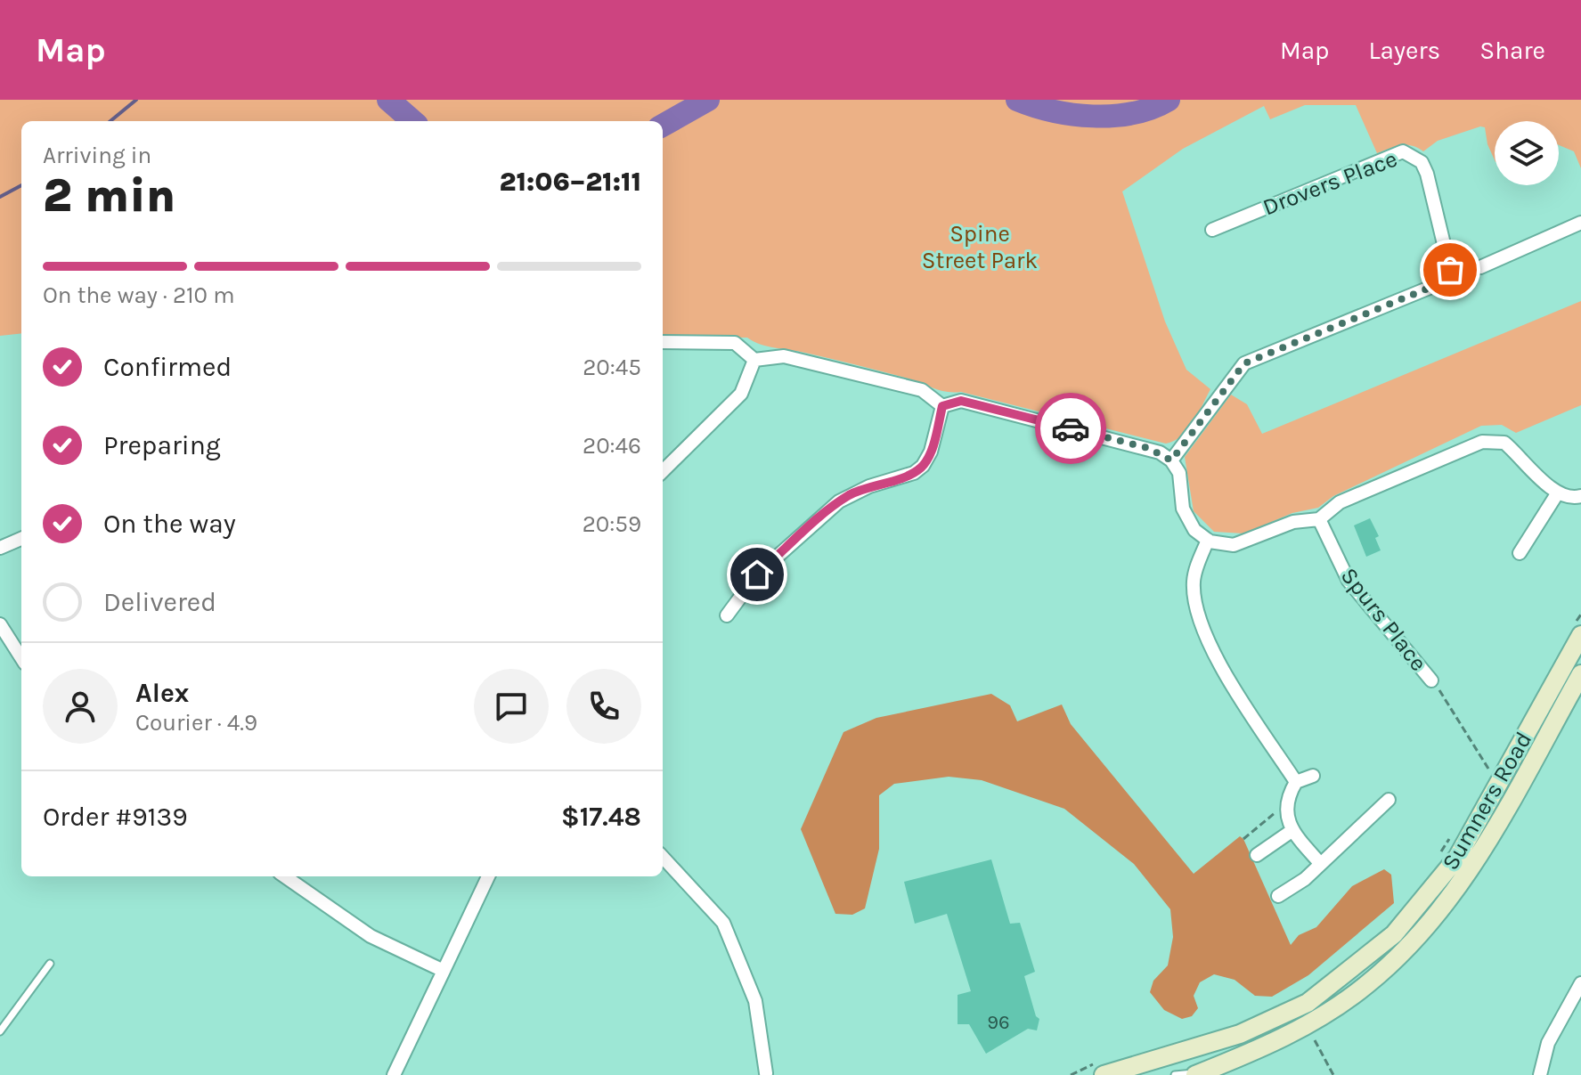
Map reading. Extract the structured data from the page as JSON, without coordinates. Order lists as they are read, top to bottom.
{
  "streets": {
    "main road": ["Sumners Road"],
    "street": ["Drovers Place", "Spurs Place"]
  },
  "parks": ["Spine Street Park"],
  "house_numbers": ["96"],
  "page": {
    "header": "Map",
    "nav": ["Map", "Layers", "Share"],
    "heading": ["2 min", "Arriving in", "21:06–21:11"],
    "panel": [
      "Alex",
      "Courier · 4.9",
      "Order #9139",
      "$17.48"
    ],
    "bar": "On the way · 210 m",
    "list": [
      ["Confirmed", "20:45"],
      ["Preparing", "20:46"],
      ["On the way", "20:59"],
      "Delivered"
    ]
  }
}
